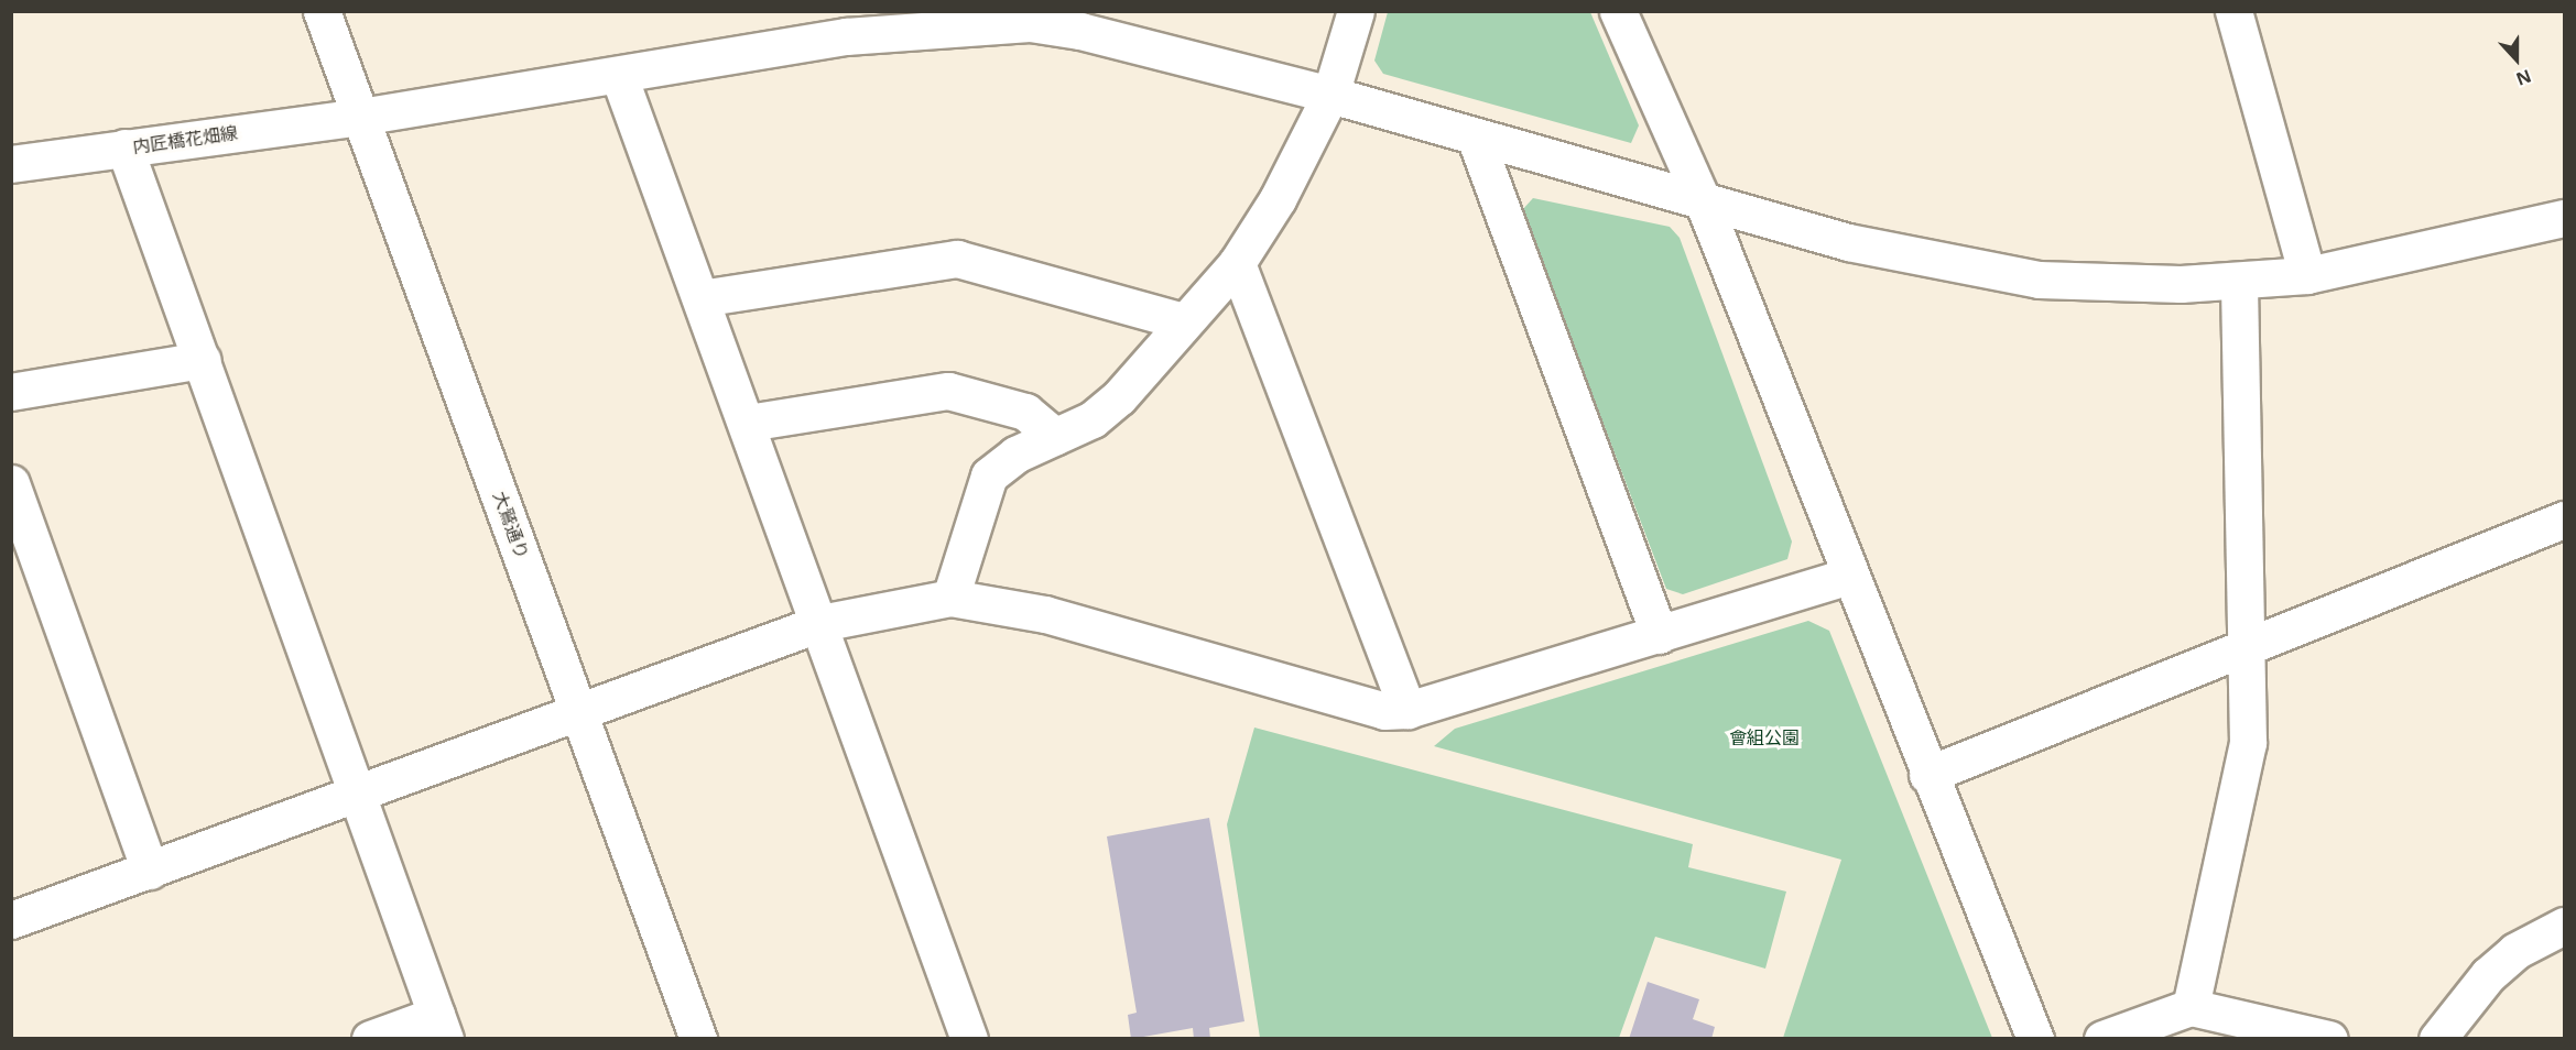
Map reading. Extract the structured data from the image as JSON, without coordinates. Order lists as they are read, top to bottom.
{
  "streets": {
    "street": ["内匠橋花畑線", "大鷲通り"]
  },
  "crossings": [
    ["内匠橋花畑線", "大鷲通り"]
  ],
  "parks": ["會組公園"],
  "north": "bottom"
}
